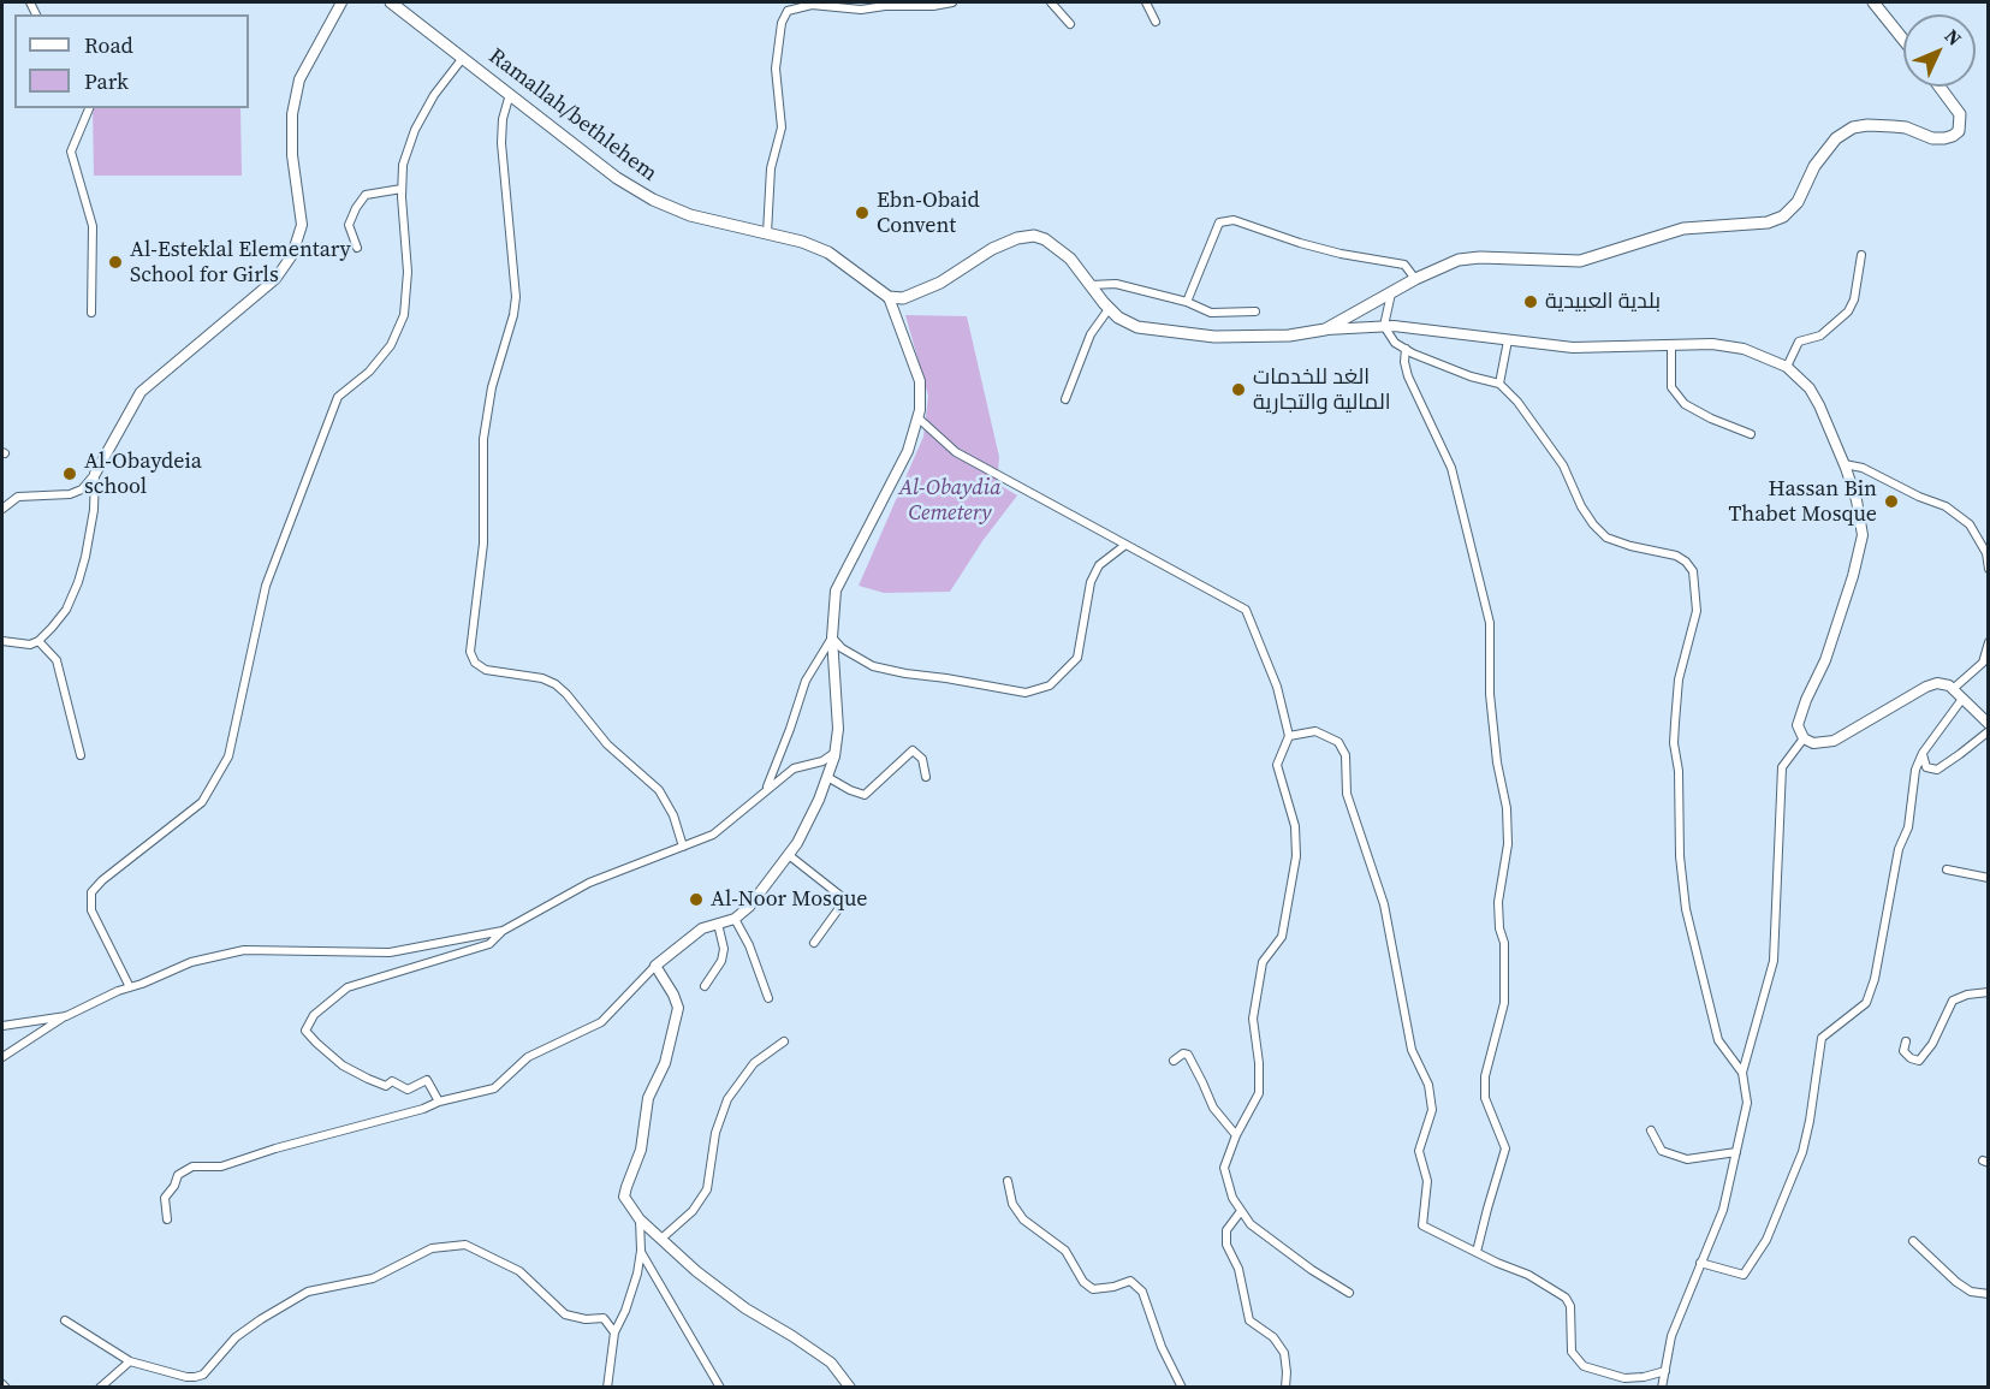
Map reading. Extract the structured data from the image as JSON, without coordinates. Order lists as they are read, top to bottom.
{
  "streets": {
    "main road": ["Ramallah/bethlehem"]
  },
  "parks": ["Al-Obaydia Cemetery"],
  "places": [
    "Ebn-Obaid Convent",
    "Al-Esteklal Elementary School for Girls",
    "بلدية العبيدية",
    "الغد للخدمات المالية والتجارية",
    "Al-Obaydeia school",
    "Hassan Bin Thabet Mosque",
    "Al-Noor Mosque"
  ],
  "legend": ["Road", "Park"],
  "north": "top right"
}
